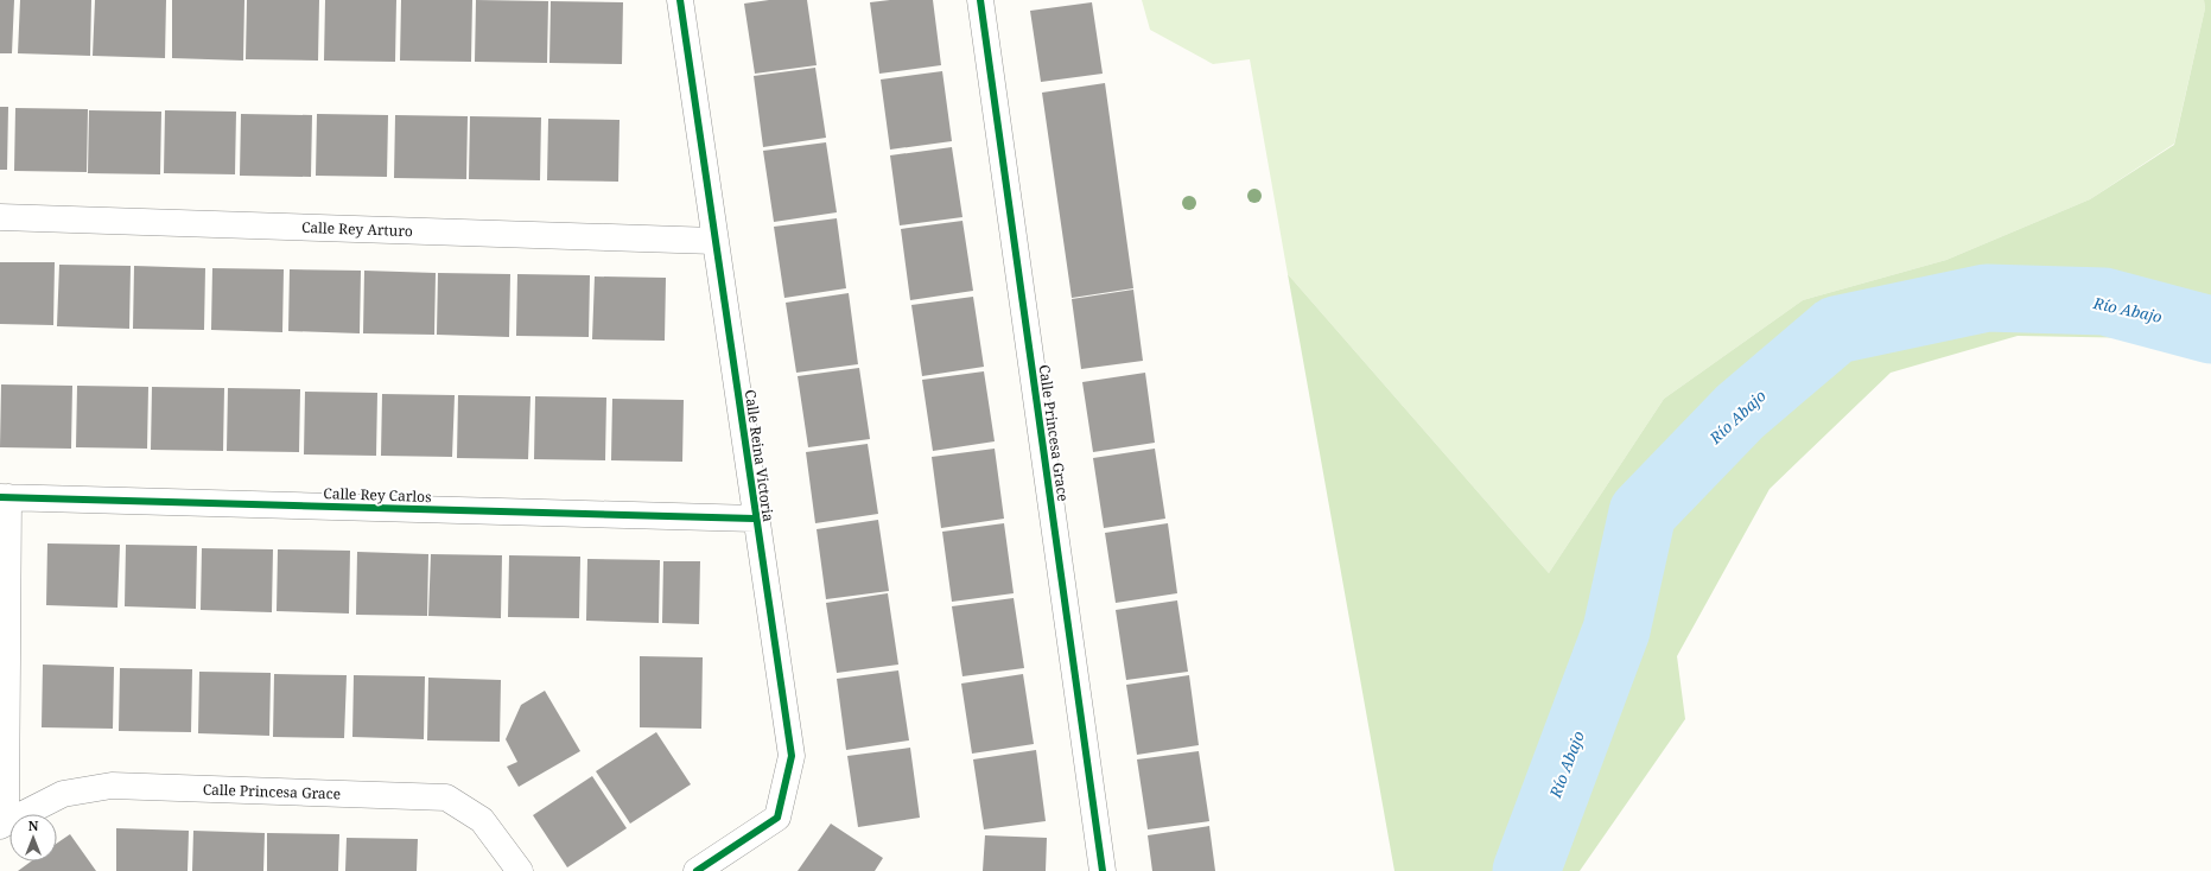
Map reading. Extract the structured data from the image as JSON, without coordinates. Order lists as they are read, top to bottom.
{
  "streets": {
    "street": [
      "Calle Rey Arturo",
      "Calle Princesa Grace",
      "Calle Reina Victoria",
      "Calle Rey Carlos"
    ]
  },
  "crossings": [
    ["Calle Rey Arturo", "Calle Reina Victoria"],
    ["Calle Reina Victoria", "Calle Rey Carlos"]
  ],
  "water": ["Río Abajo"],
  "north": "top"
}
